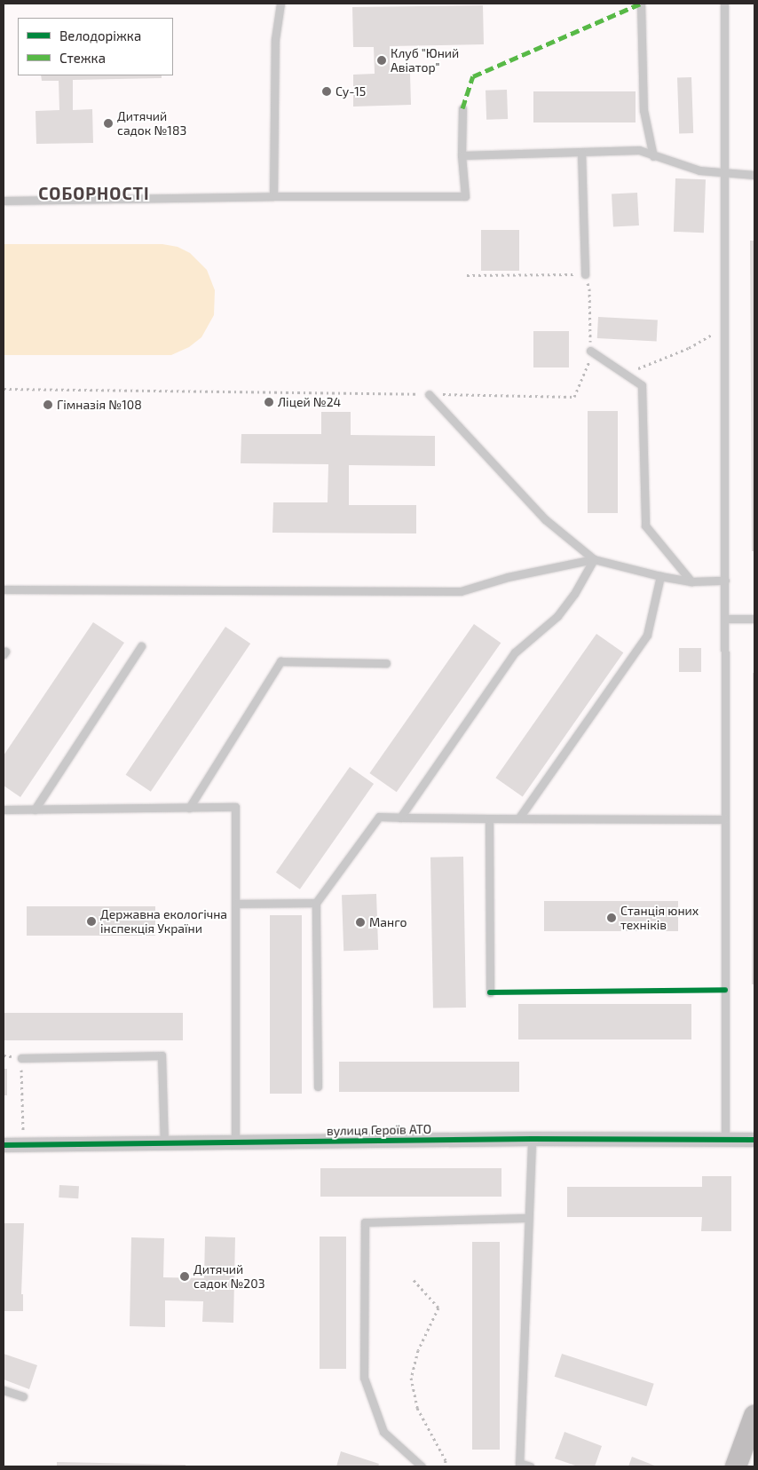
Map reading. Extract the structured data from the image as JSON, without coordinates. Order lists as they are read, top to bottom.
{
  "streets": {
    "street": ["вулиця Героїв АТО"]
  },
  "districts": ["СОБОРНОСТІ"],
  "places": [
    "Клуб \"Юний Авіатор\"",
    "Су-15",
    "Дитячий садок №183",
    "Ліцей №24",
    "Гімназія №108",
    "Станція юних техніків",
    "Державна екологічна інспекція України",
    "Манго",
    "Дитячий садок №203"
  ],
  "legend": ["Велодоріжка", "Стежка"]
}
